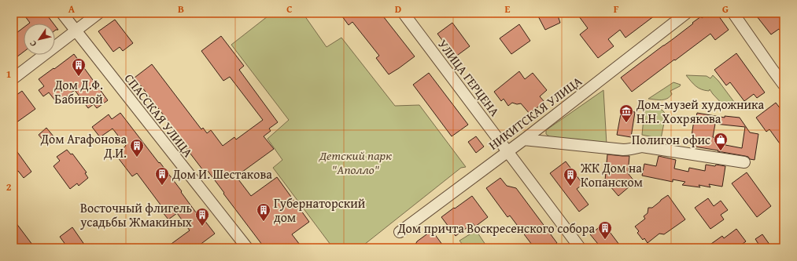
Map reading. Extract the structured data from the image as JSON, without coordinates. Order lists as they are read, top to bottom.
{
  "streets": {
    "street": ["УЛИЦА ГЕРЦЕНА", "НИКИТСКАЯ УЛИЦА", "СПАССКАЯ УЛИЦА"]
  },
  "crossings": [
    ["УЛИЦА ГЕРЦЕНА", "НИКИТСКАЯ УЛИЦА"]
  ],
  "parks": ["Детский парк \"Аполло\""],
  "places": {
    "building": [
      "Дом Д.Ф. Бабиной",
      "Дом Агафонова Д.И.",
      "Дом И. Шестакова",
      "ЖК Дом на Копанском",
      "Губернаторский дом",
      "Восточный флигель усадьбы Жмакиных",
      "Дом причта Воскресенского собора"
    ],
    "museum": ["Дом-музей художника Н.Н. Хохрякова"],
    "shop": ["Полигон офис"]
  },
  "north": "bottom left",
  "grid": {
    "columns": [
      "A",
      "B",
      "C",
      "D",
      "E",
      "F",
      "G"
    ],
    "rows": ["1", "2"]
  }
}
